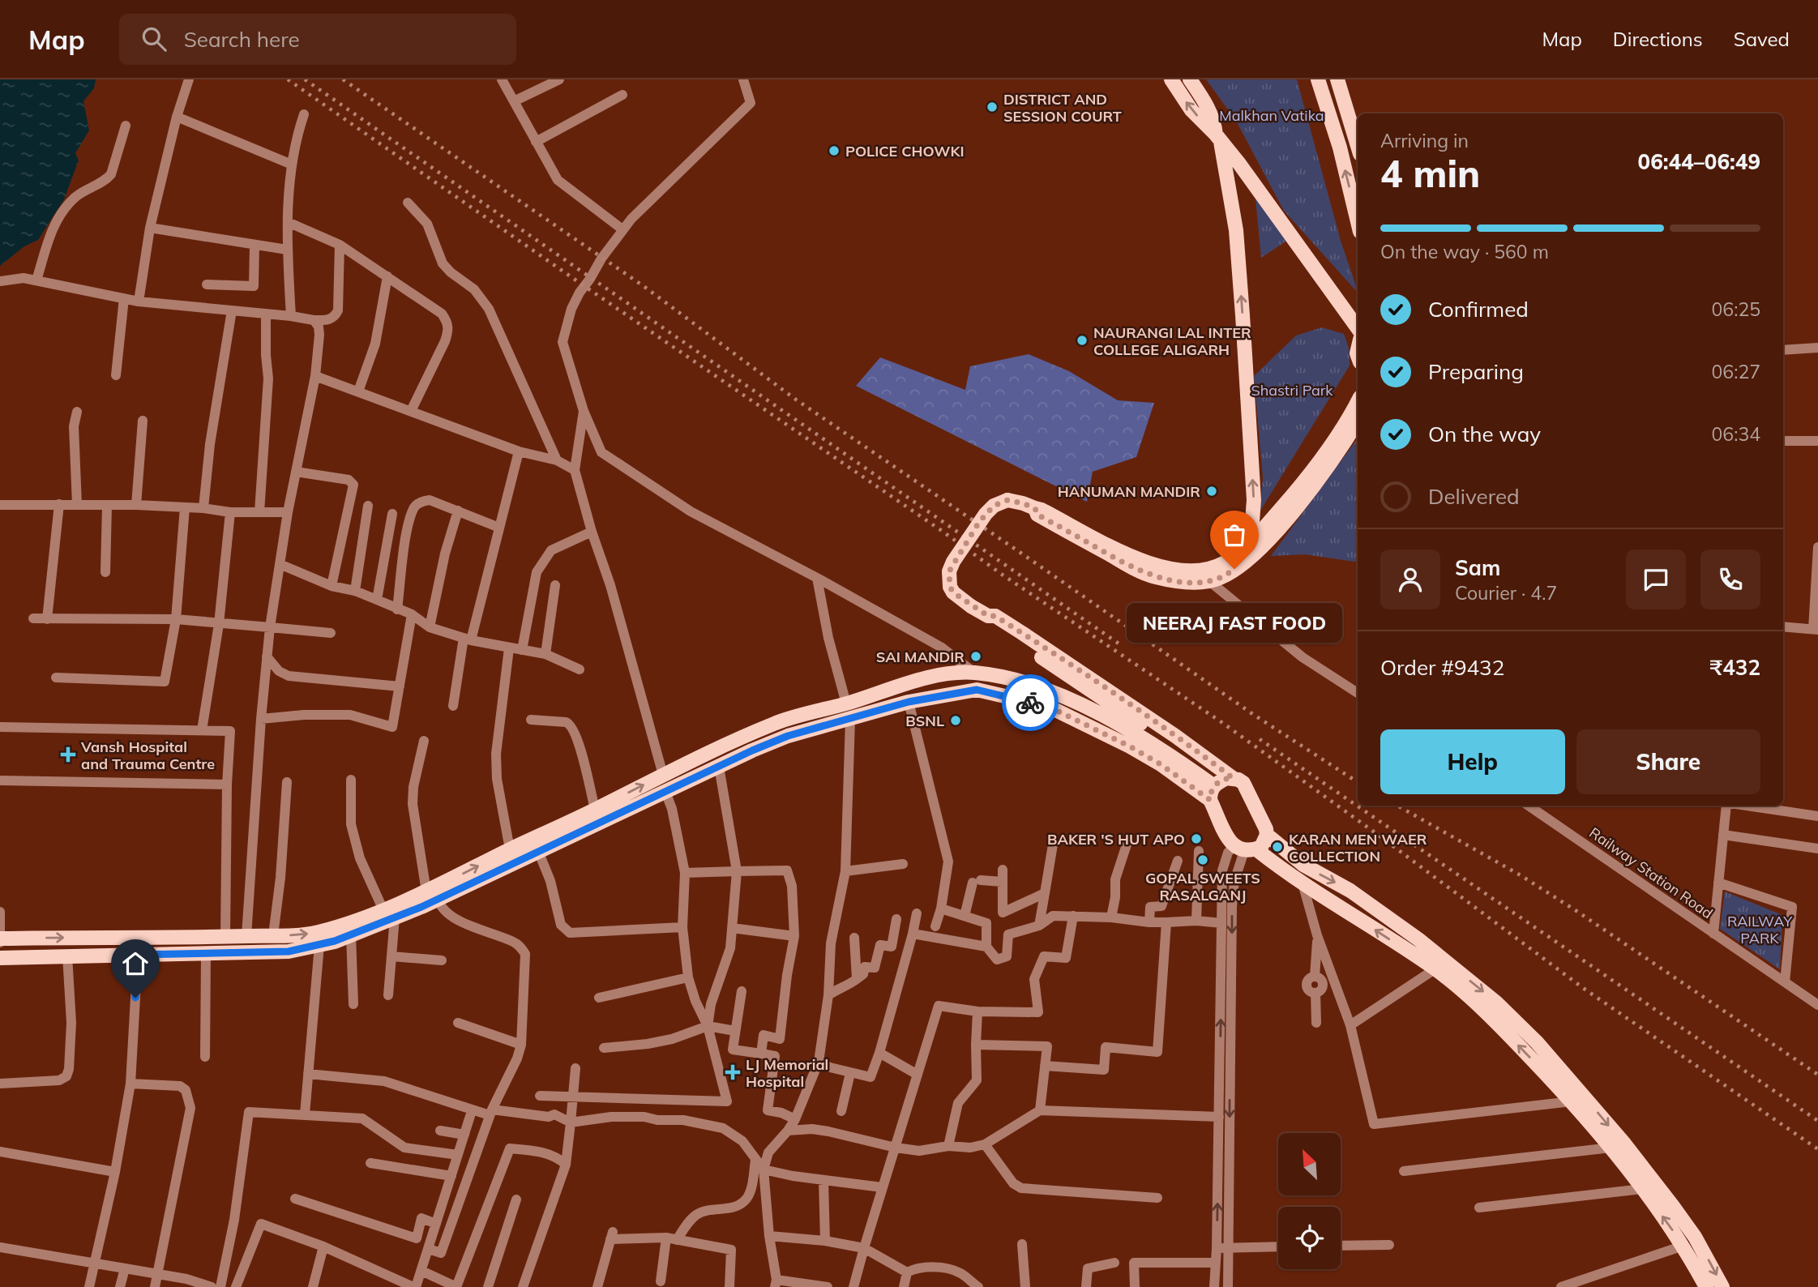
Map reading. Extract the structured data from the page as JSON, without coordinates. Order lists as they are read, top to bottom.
{
  "streets": {
    "street": ["Railway Station Road"]
  },
  "parks": ["Malkhan Vatika", "Shastri Park", "RAILWAY PARK"],
  "places": {
    "other": [
      "DISTRICT AND SESSION COURT",
      "POLICE CHOWKI",
      "NAURANGI LAL INTER COLLEGE ALIGARH",
      "HANUMAN MANDIR",
      "NEERAJ FAST FOOD",
      "SAI MANDIR",
      "BSNL",
      "BAKER 'S HUT APO",
      "KARAN MEN WAER COLLECTION",
      "GOPAL SWEETS RASALGANJ"
    ],
    "health": ["Vansh Hospital and Trauma Centre", "LJ Memorial Hospital"]
  },
  "north": "top left",
  "page": {
    "header": "Map",
    "search": "Search here",
    "nav": ["Map", "Directions", "Saved"],
    "heading": ["4 min", "Arriving in", "06:44–06:49"],
    "panel": [
      "Sam",
      "Courier · 4.7",
      "Order #9432",
      "₹432"
    ],
    "bar": "On the way · 560 m",
    "list": [
      ["Confirmed", "06:25"],
      ["Preparing", "06:27"],
      ["On the way", "06:34"],
      "Delivered"
    ],
    "bubble": "NEERAJ FAST FOOD",
    "buttons": ["Help", "Share"]
  }
}
